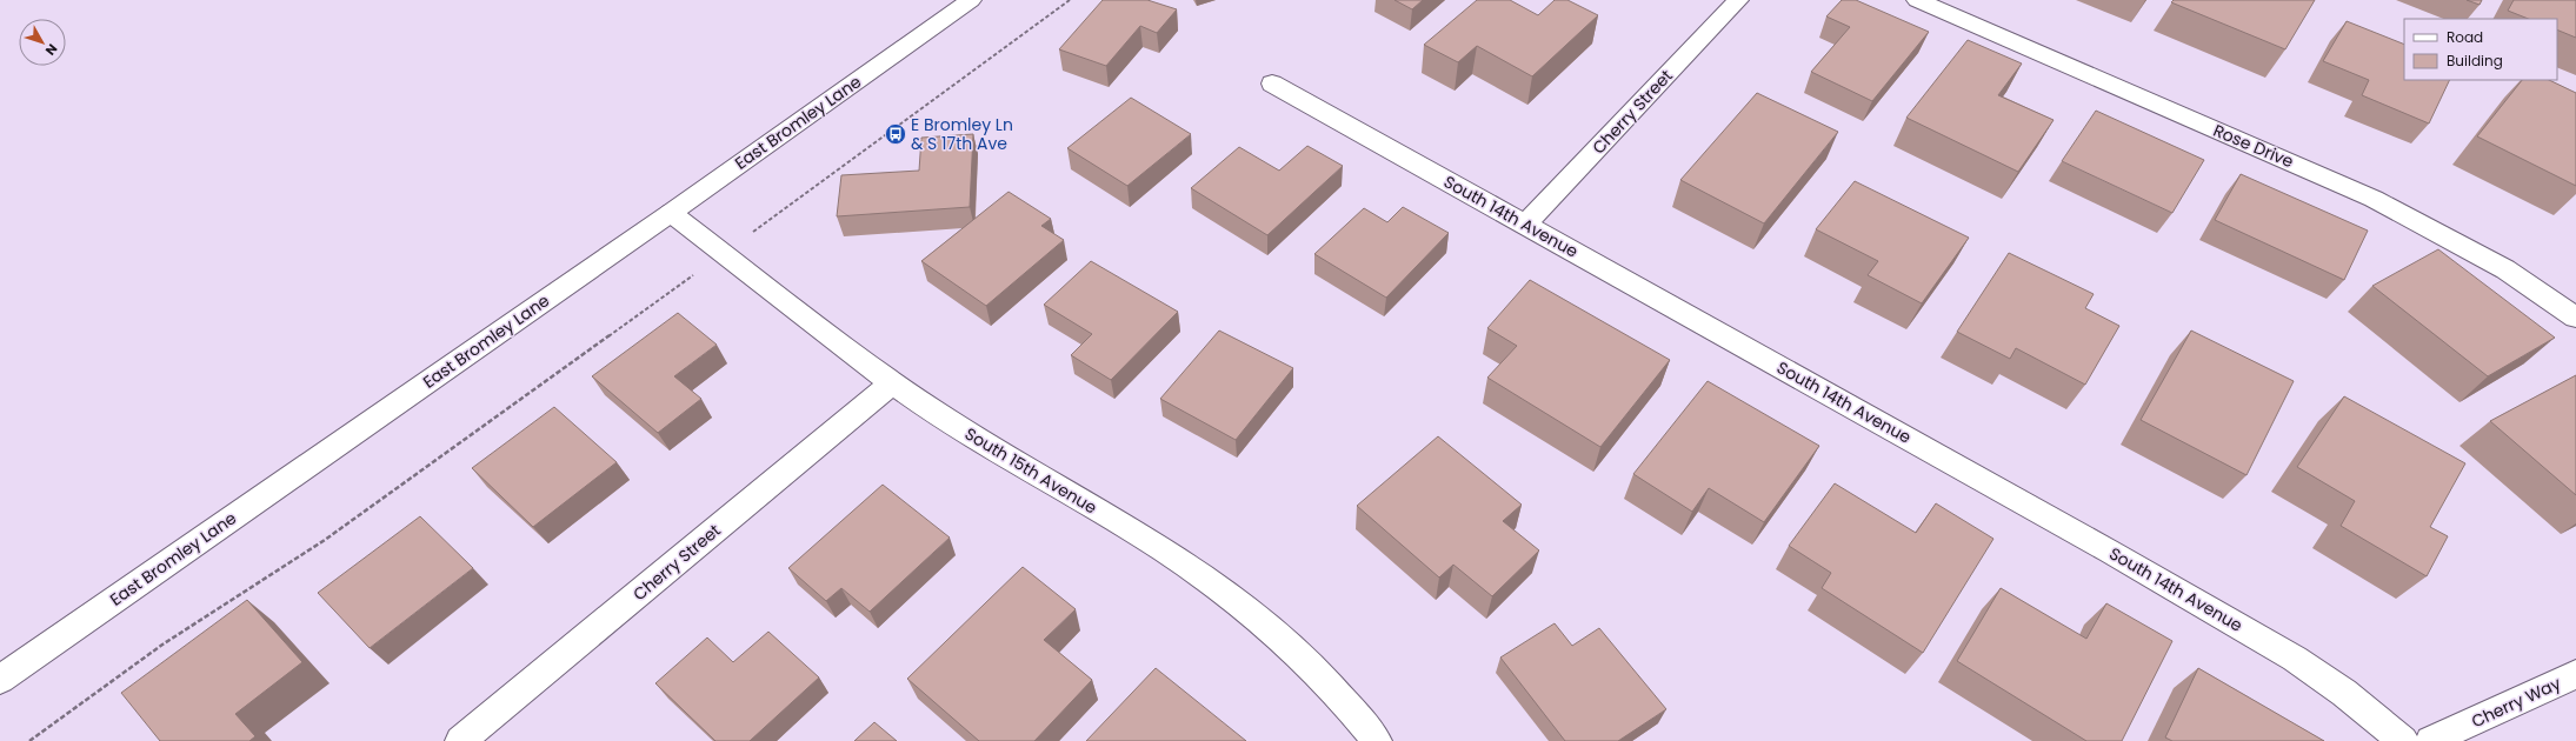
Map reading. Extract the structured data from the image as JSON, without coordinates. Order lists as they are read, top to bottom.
{
  "streets": {
    "street": [
      "Cherry Street",
      "East Bromley Lane",
      "Rose Drive",
      "South 14th Avenue",
      "South 15th Avenue",
      "Cherry Way"
    ]
  },
  "crossings": [
    ["Cherry Street", "South 14th Avenue"],
    ["Cherry Street", "South 15th Avenue"],
    ["East Bromley Lane", "South 15th Avenue"]
  ],
  "places": {
    "bus stop": ["E Bromley Ln & S 17th Ave"]
  },
  "legend": ["Road", "Building"],
  "north": "bottom right"
}
